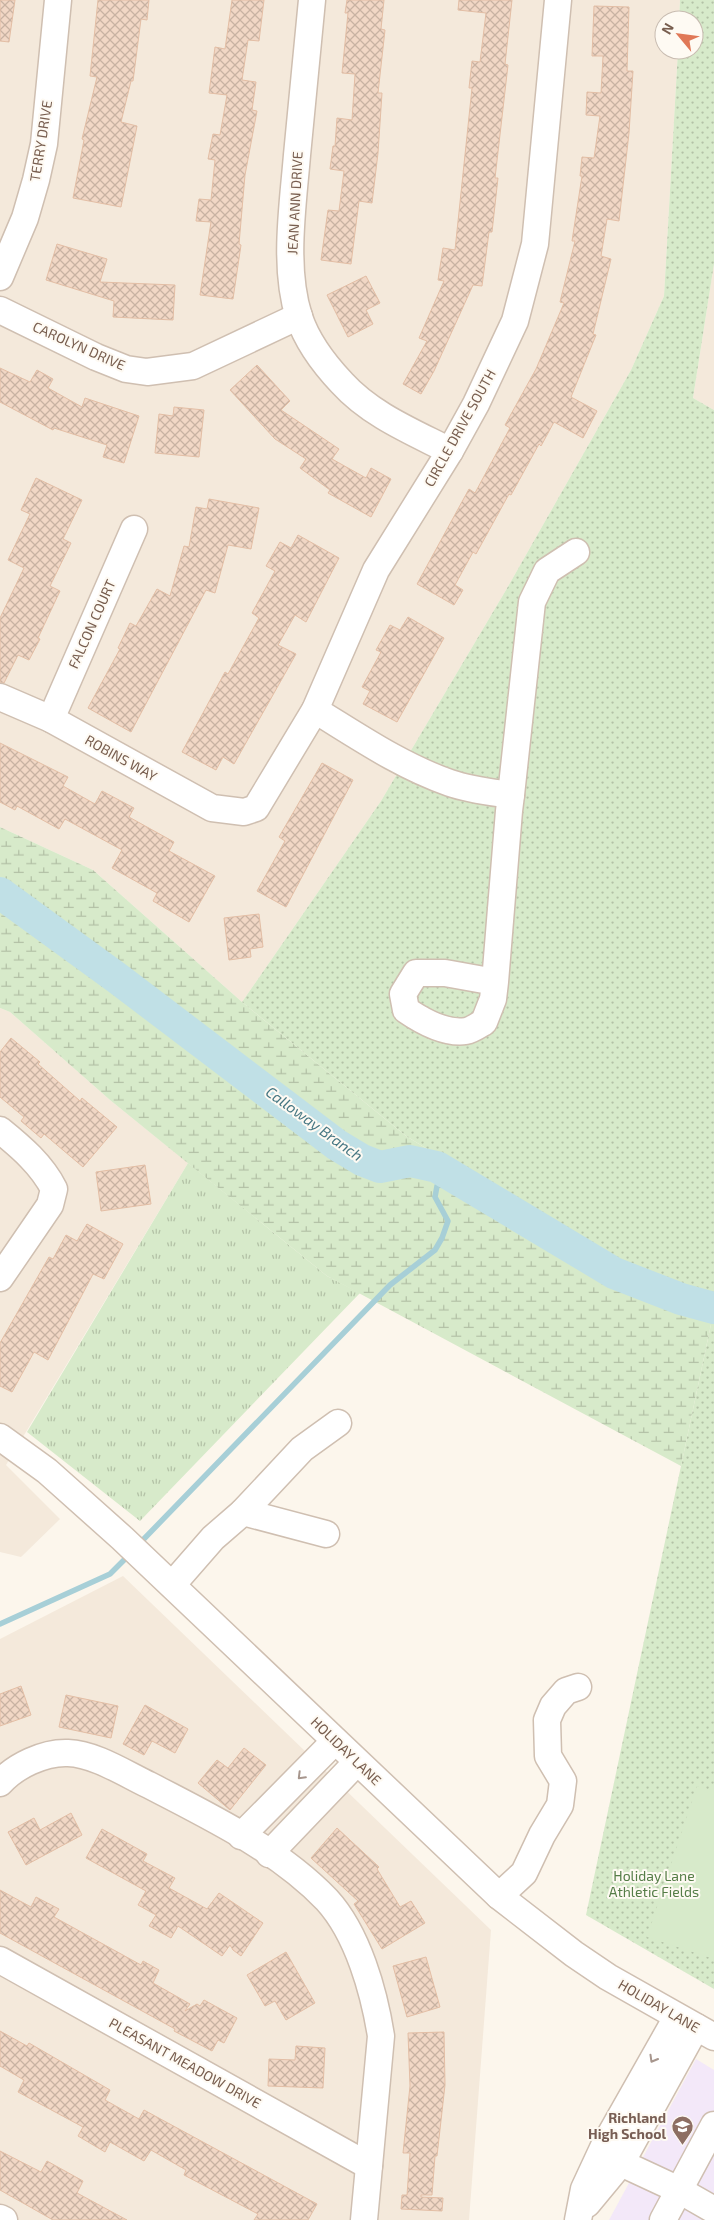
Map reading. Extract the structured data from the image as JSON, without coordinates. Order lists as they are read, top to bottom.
{
  "streets": {
    "street": [
      "TERRY DRIVE",
      "JEAN ANN DRIVE",
      "CAROLYN DRIVE",
      "CIRCLE DRIVE SOUTH",
      "FALCON COURT",
      "ROBINS WAY",
      "HOLIDAY LANE",
      "PLEASANT MEADOW DRIVE"
    ]
  },
  "crossings": [
    ["JEAN ANN DRIVE", "CAROLYN DRIVE"],
    ["JEAN ANN DRIVE", "CIRCLE DRIVE SOUTH"],
    ["CIRCLE DRIVE SOUTH", "ROBINS WAY"],
    ["FALCON COURT", "ROBINS WAY"]
  ],
  "water": ["Calloway Branch"],
  "parks": ["Holiday Lane Athletic Fields"],
  "places": {
    "school or university": ["Richland High School"]
  },
  "north": "top left"
}
